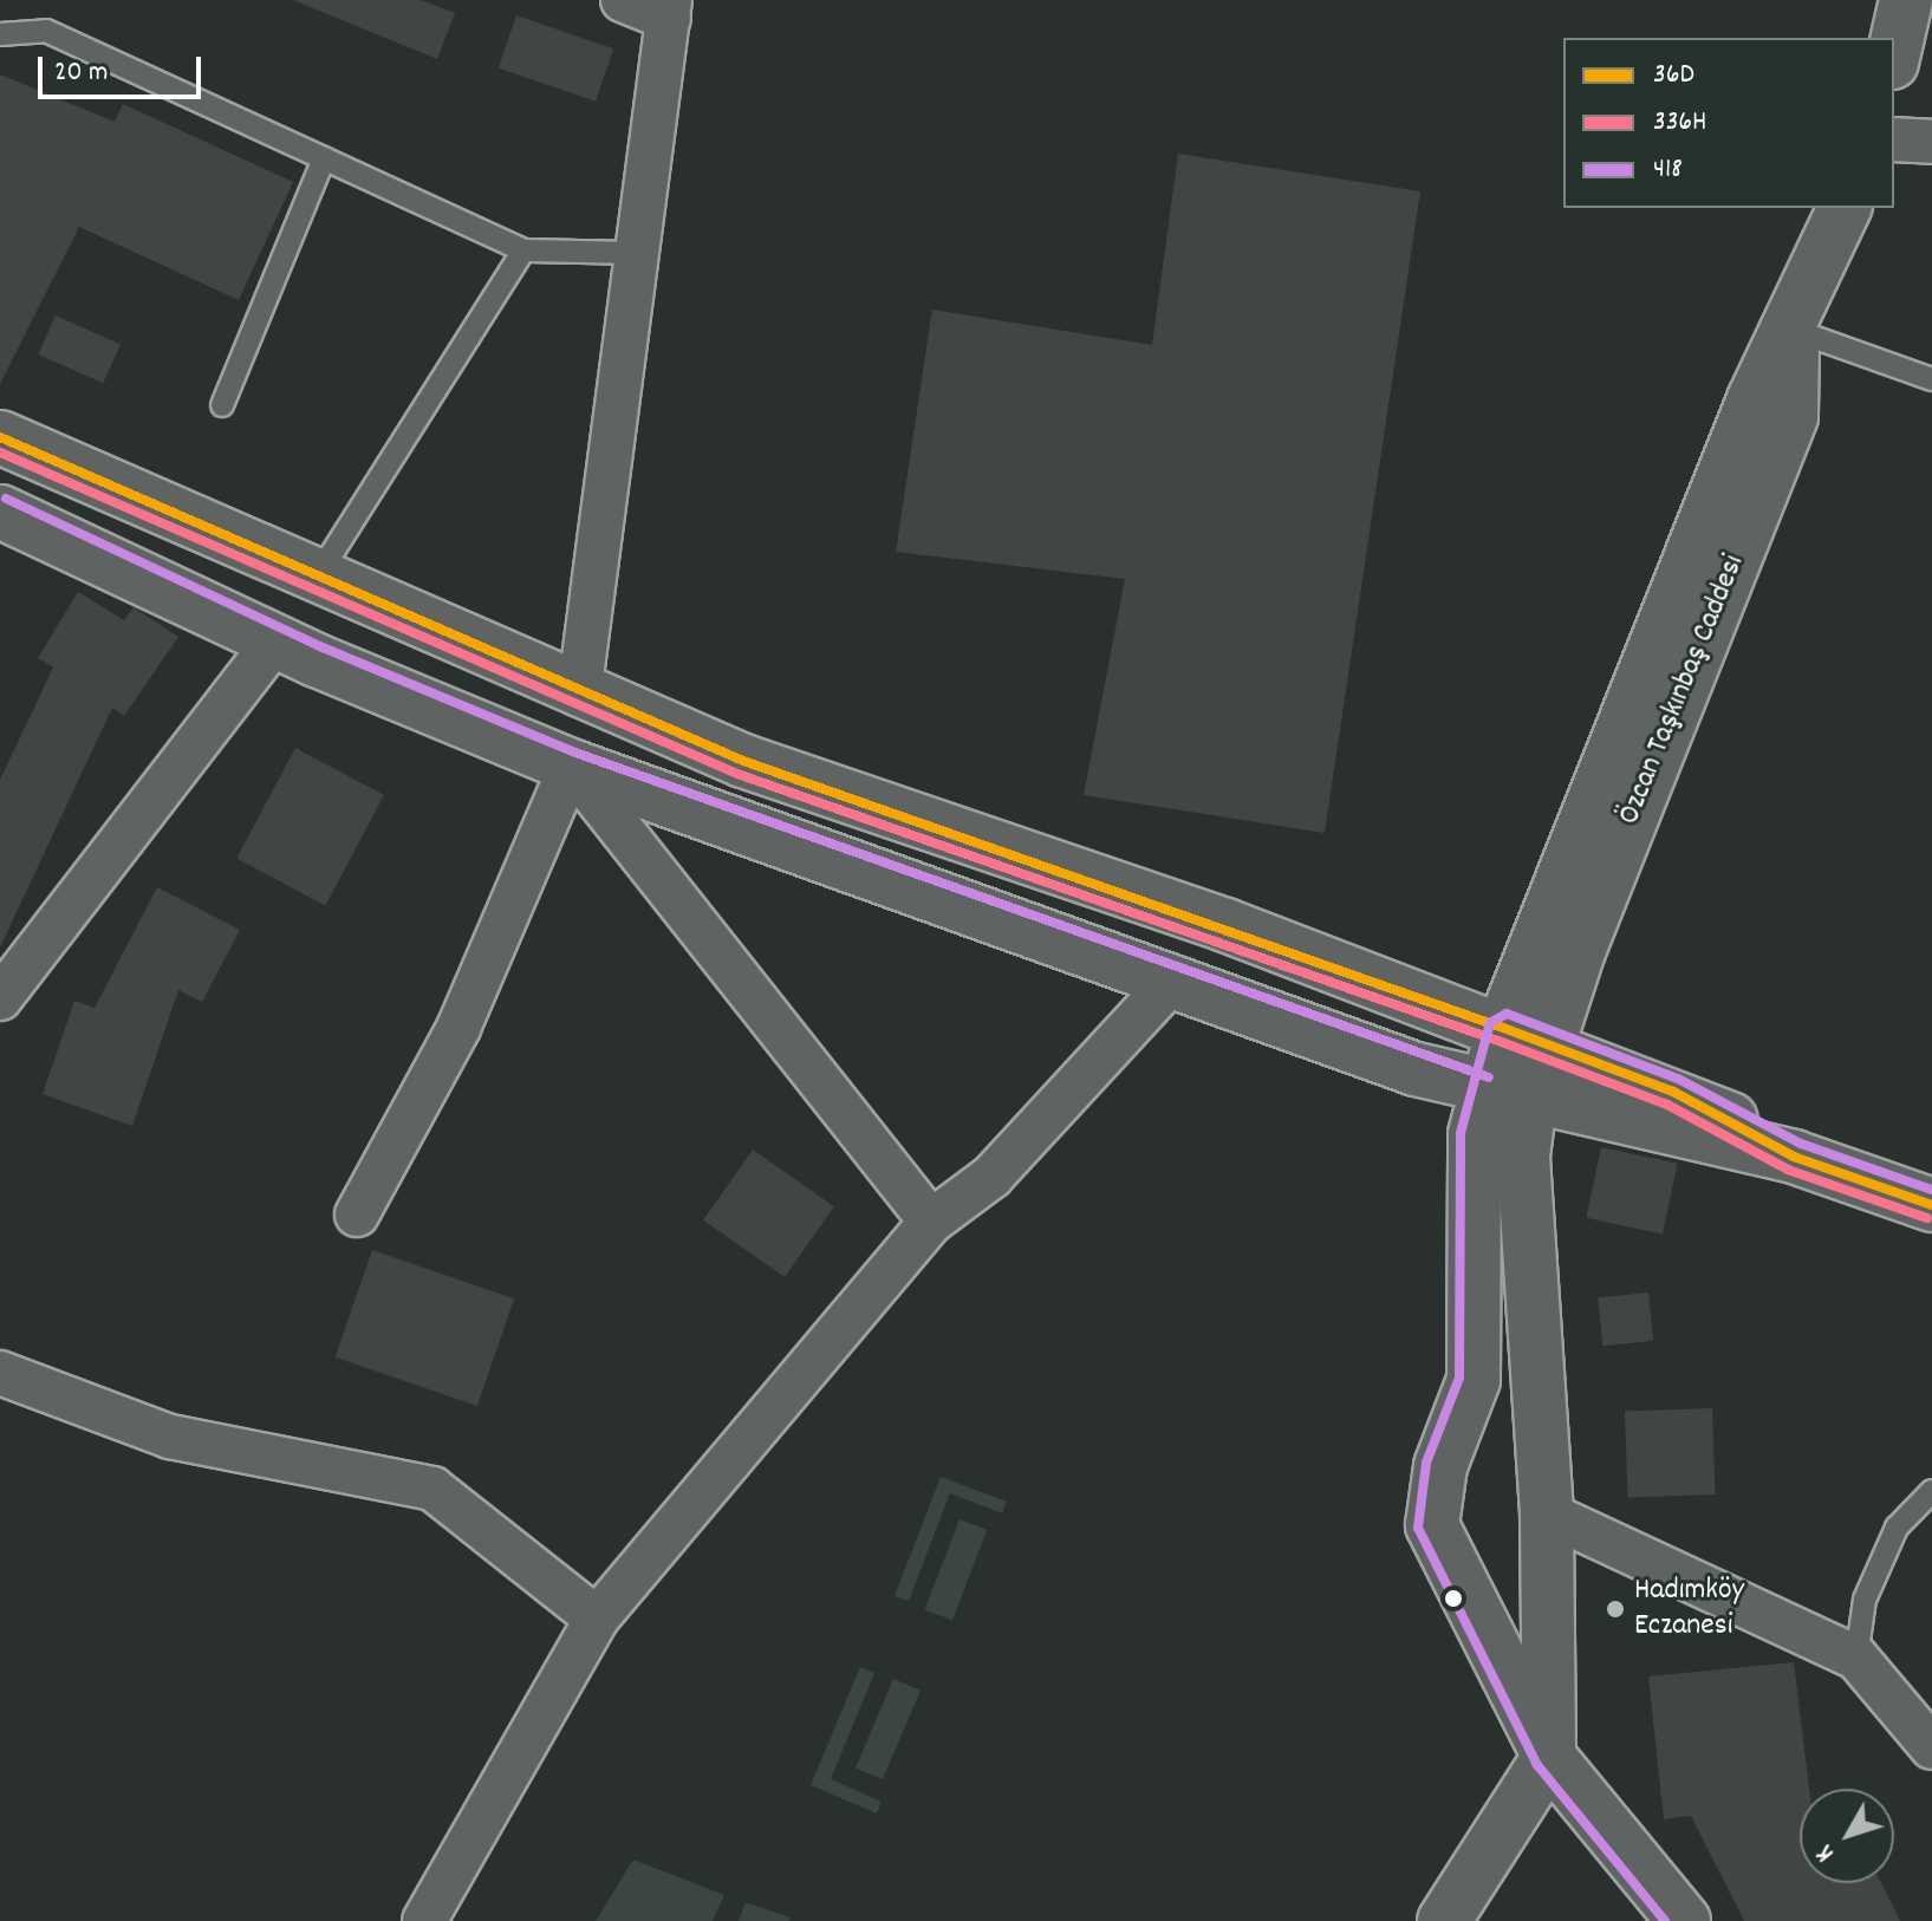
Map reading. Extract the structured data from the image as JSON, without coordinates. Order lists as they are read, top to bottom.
{
  "streets": {
    "main road": ["Özcan Taşkınbaş Caddesi"]
  },
  "places": ["Hadımköy Eczanesi"],
  "lines": ["transit line 36D", "transit line 336H", "transit line 418"],
  "legend": ["36D", "336H", "418"],
  "scale_bar": "20 m",
  "north": "bottom left"
}
